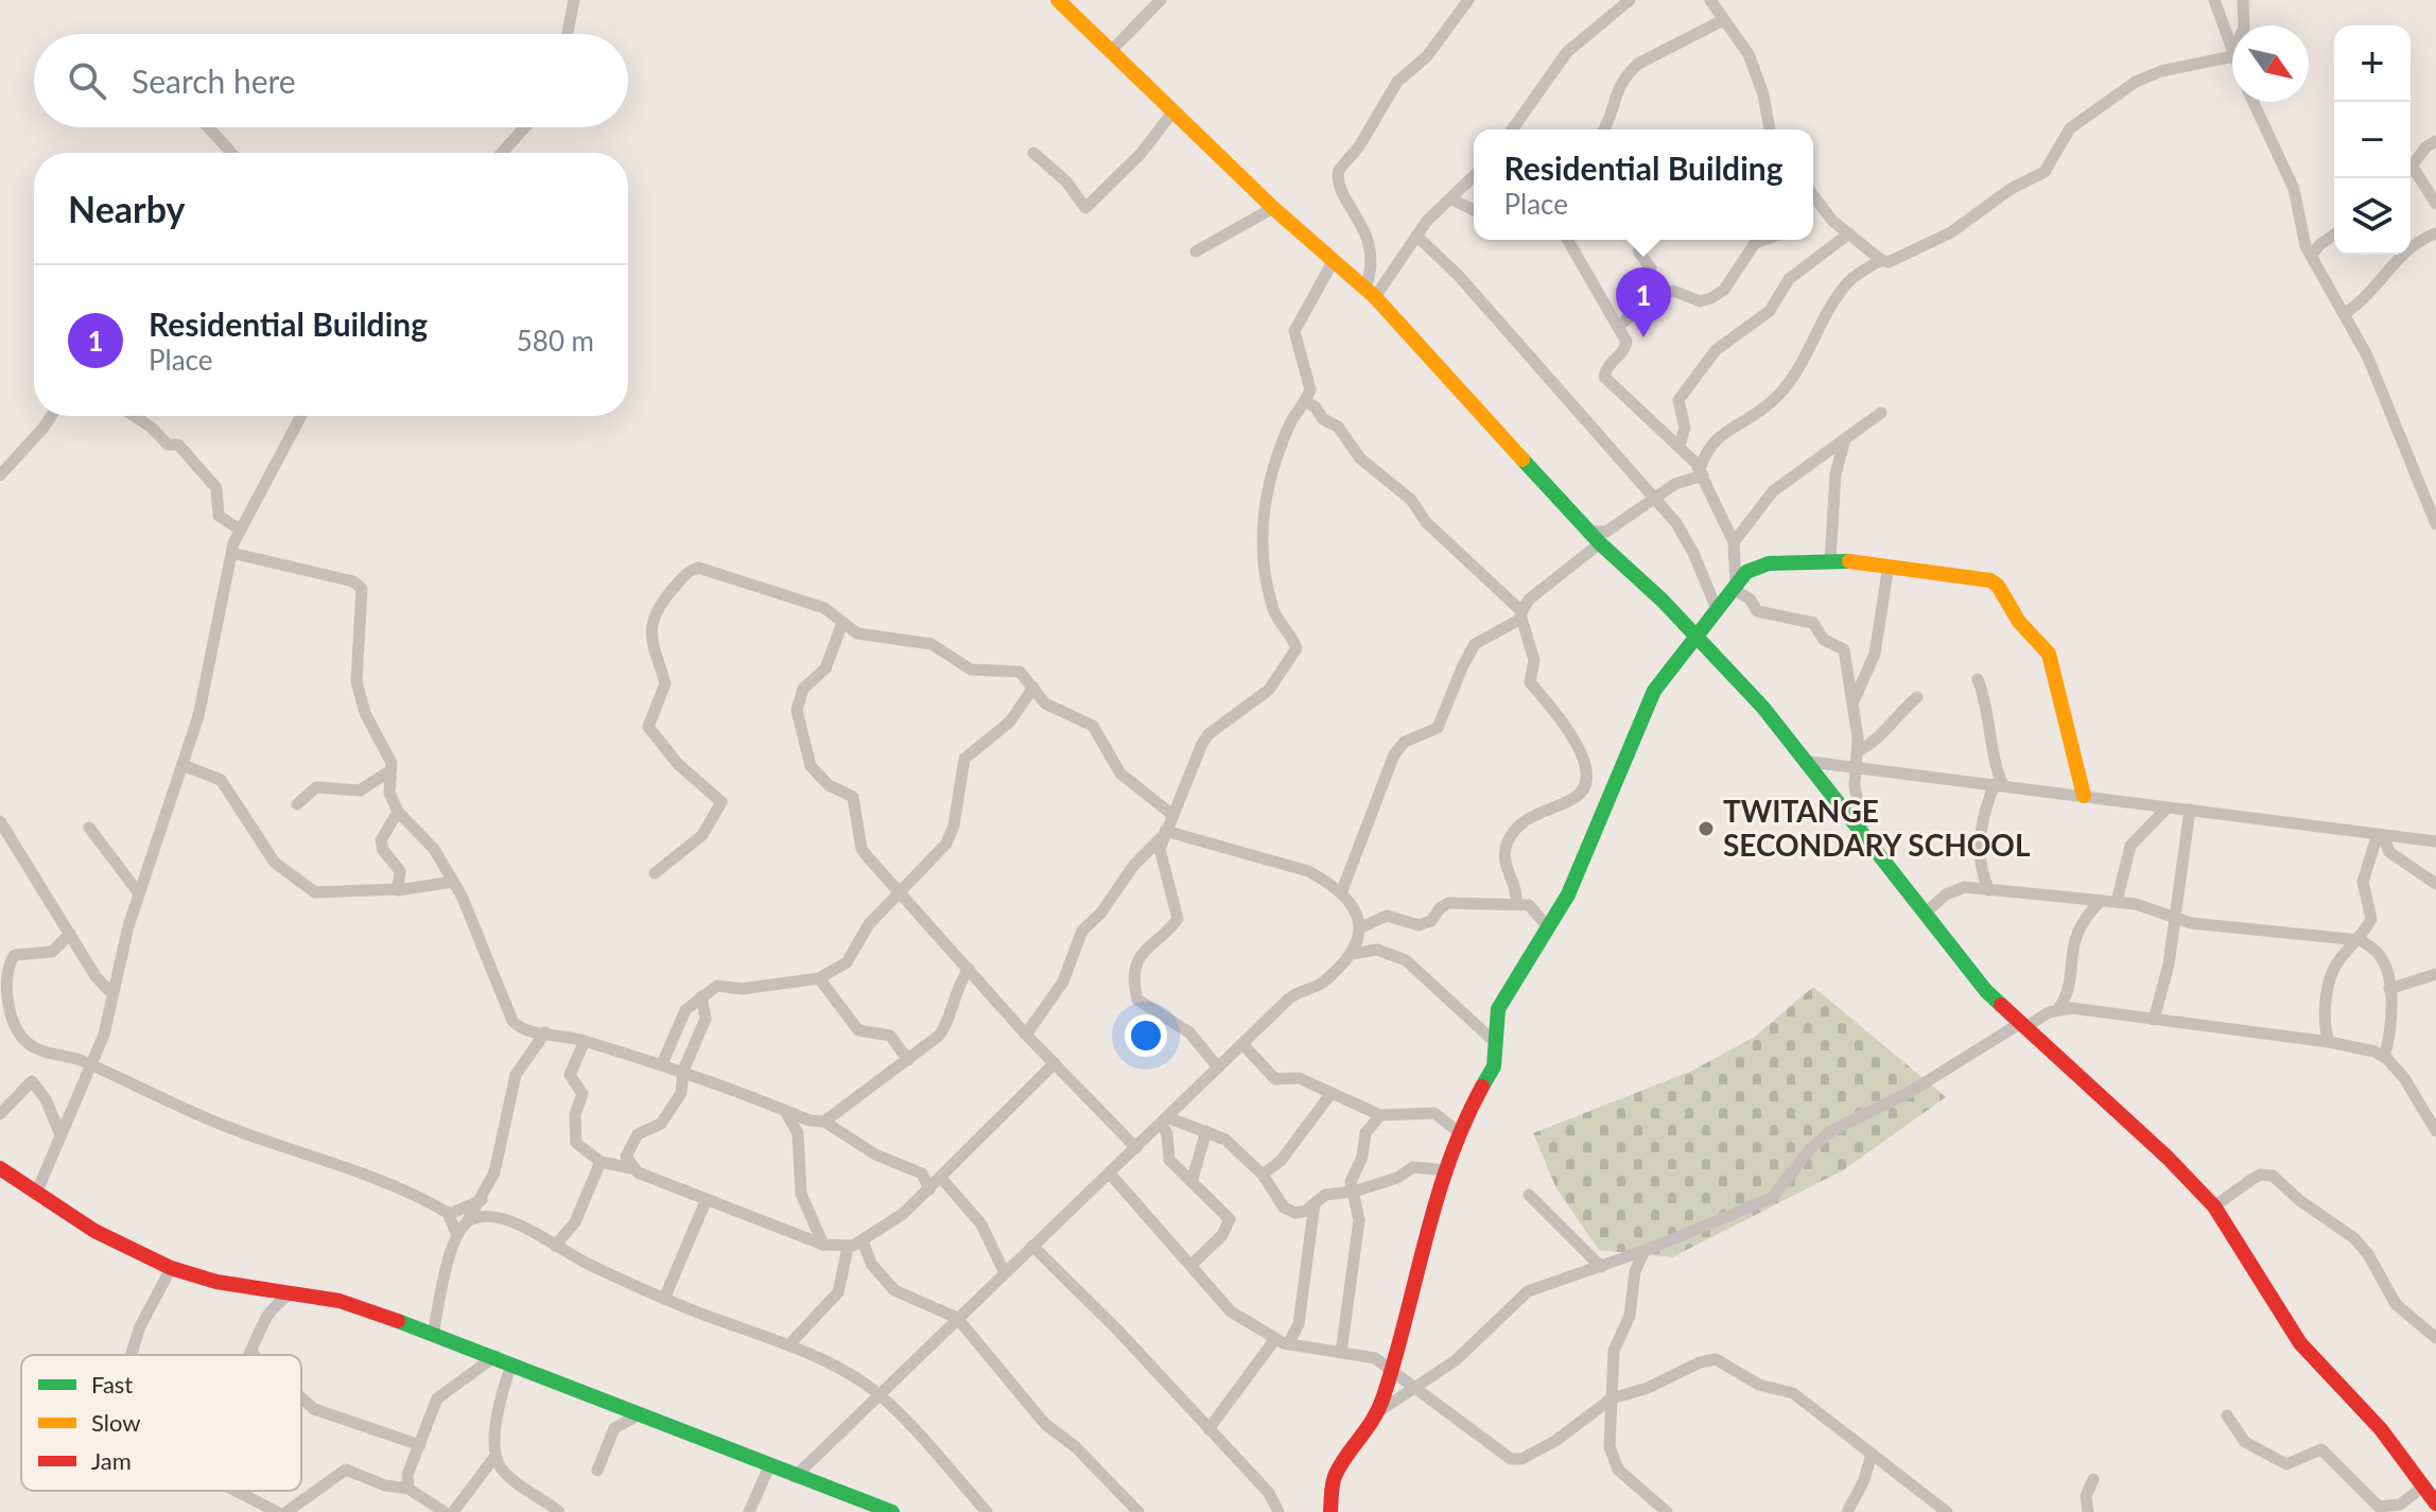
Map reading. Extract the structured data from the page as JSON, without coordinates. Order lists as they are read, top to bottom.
{
  "places": ["TWITANGE SECONDARY SCHOOL"],
  "legend": ["Fast", "Slow", "Jam"],
  "north": "bottom right",
  "page": {
    "map_buttons": ["+", "−"],
    "search": "Search here",
    "popup": ["Residential Building", "Place"],
    "heading": "Nearby",
    "list": [
      {
        "mark": "1",
        "name": "Residential Building",
        "note": "Place",
        "value": "580 m"
      }
    ],
    "pins": "1"
  }
}
